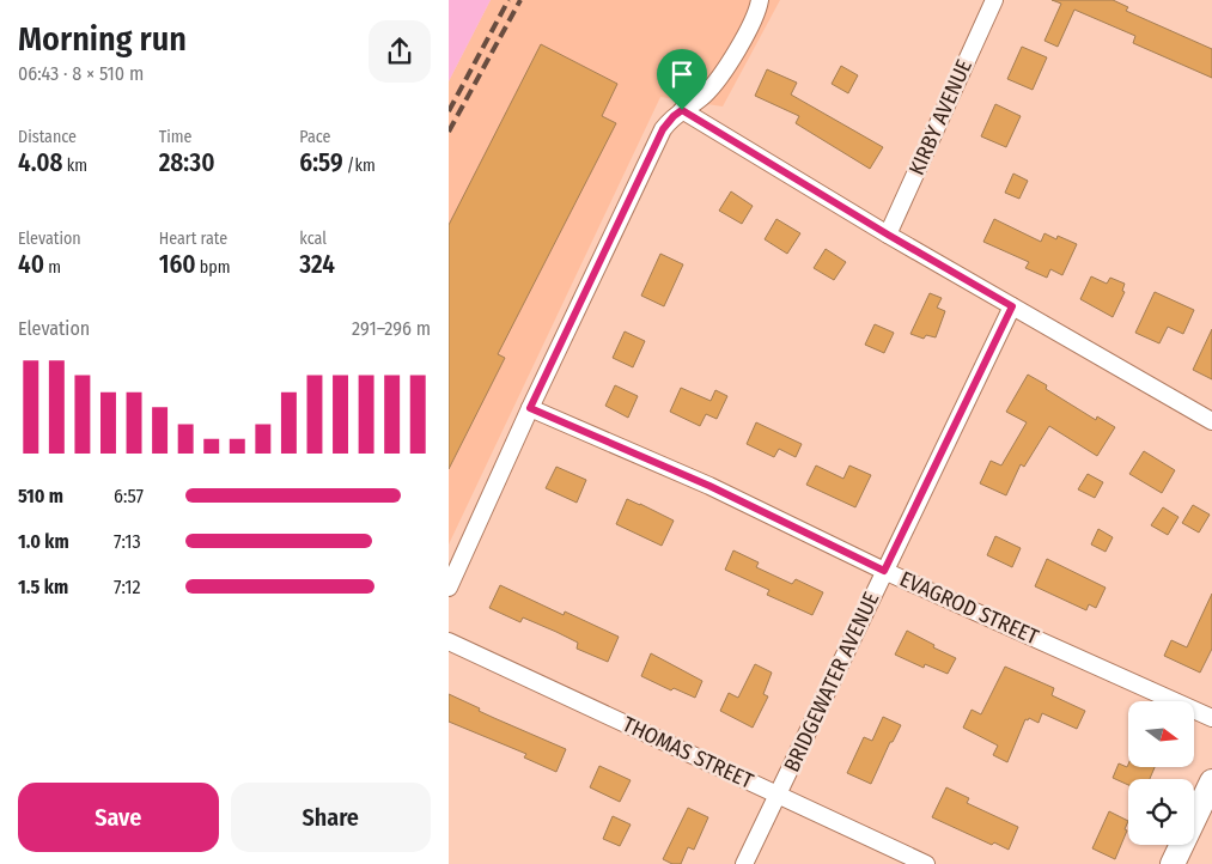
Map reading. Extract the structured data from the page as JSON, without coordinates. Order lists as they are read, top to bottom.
{
  "streets": {
    "street": [
      "KIRBY AVENUE",
      "EVAGROD STREET",
      "BRIDGEWATER AVENUE",
      "THOMAS STREET"
    ]
  },
  "crossings": [
    ["EVAGROD STREET", "BRIDGEWATER AVENUE"],
    ["BRIDGEWATER AVENUE", "THOMAS STREET"]
  ],
  "north": "right",
  "page": {
    "heading": ["Morning run", "06:43 · 8 × 510 m"],
    "stats": [
      ["Distance", "4.08 km"],
      ["Time", "28:30"],
      ["Pace", "6:59 /km"],
      ["Elevation", "40 m"],
      ["Heart rate", "160 bpm"],
      ["kcal", "324"]
    ],
    "chart": ["Elevation", "291–296 m"],
    "list": [
      {
        "name": "510 m",
        "note": "6:57"
      },
      {
        "name": "1.0 km",
        "note": "7:13"
      },
      {
        "name": "1.5 km",
        "note": "7:12"
      }
    ],
    "buttons": ["Save", "Share"]
  }
}
